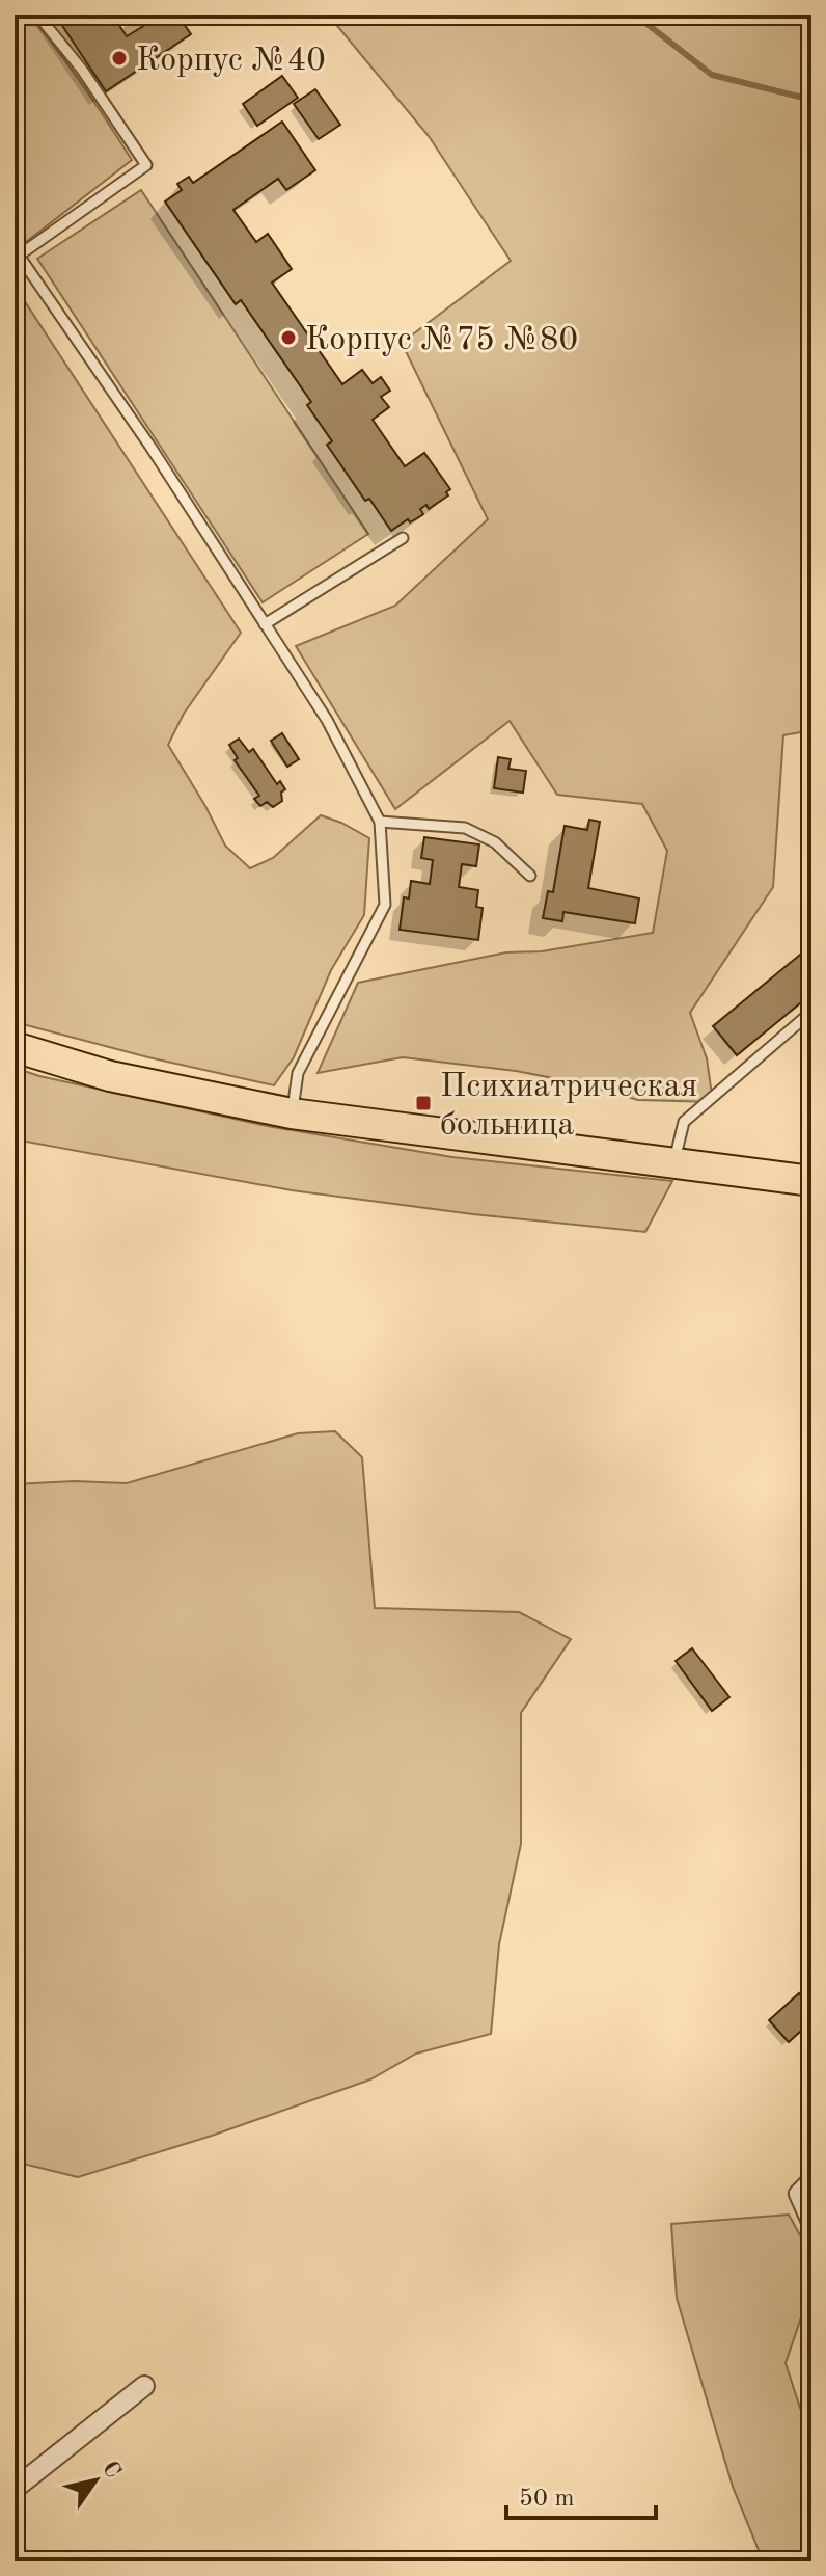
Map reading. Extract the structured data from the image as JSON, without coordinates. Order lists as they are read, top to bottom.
{
  "places": {
    "other": ["Корпус №40", "Корпус №75 №80"],
    "transit": ["Психиатрическая больница"]
  },
  "scale_bar": "50 m",
  "north": "top right"
}
